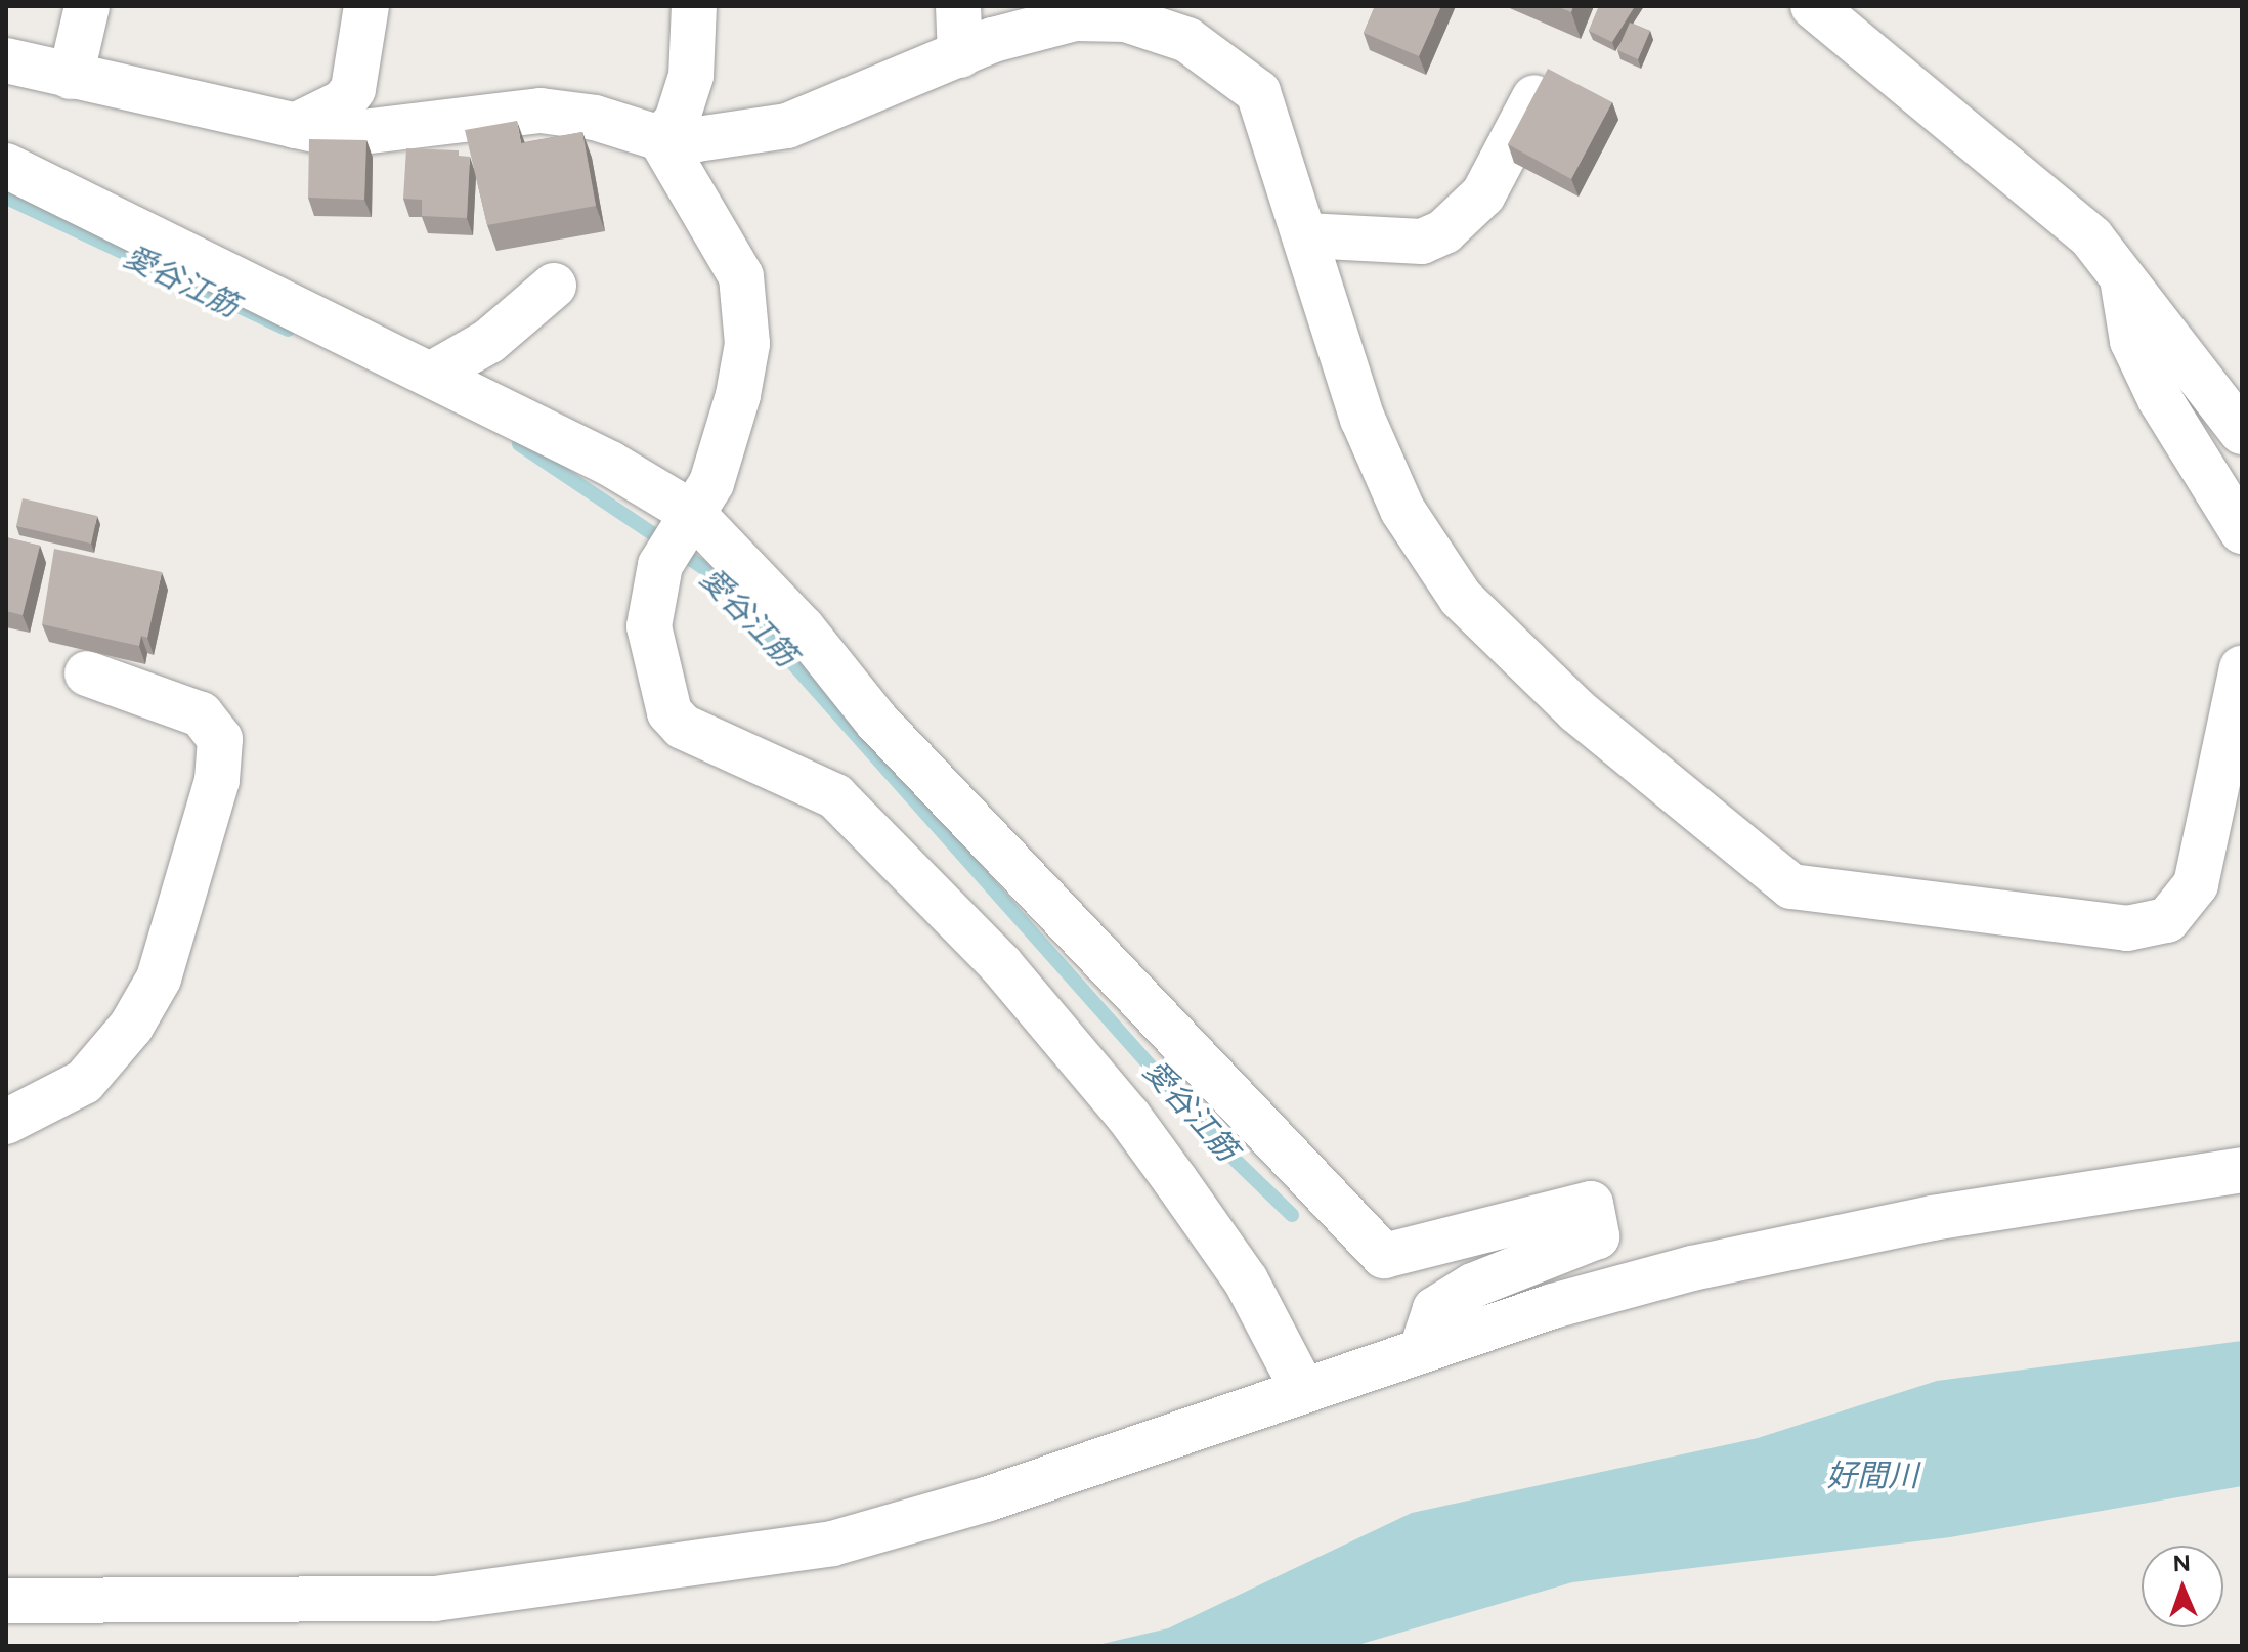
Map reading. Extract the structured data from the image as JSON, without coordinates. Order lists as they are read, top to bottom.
{
  "water": ["愛谷江筋", "好間川"],
  "north": "top"
}
